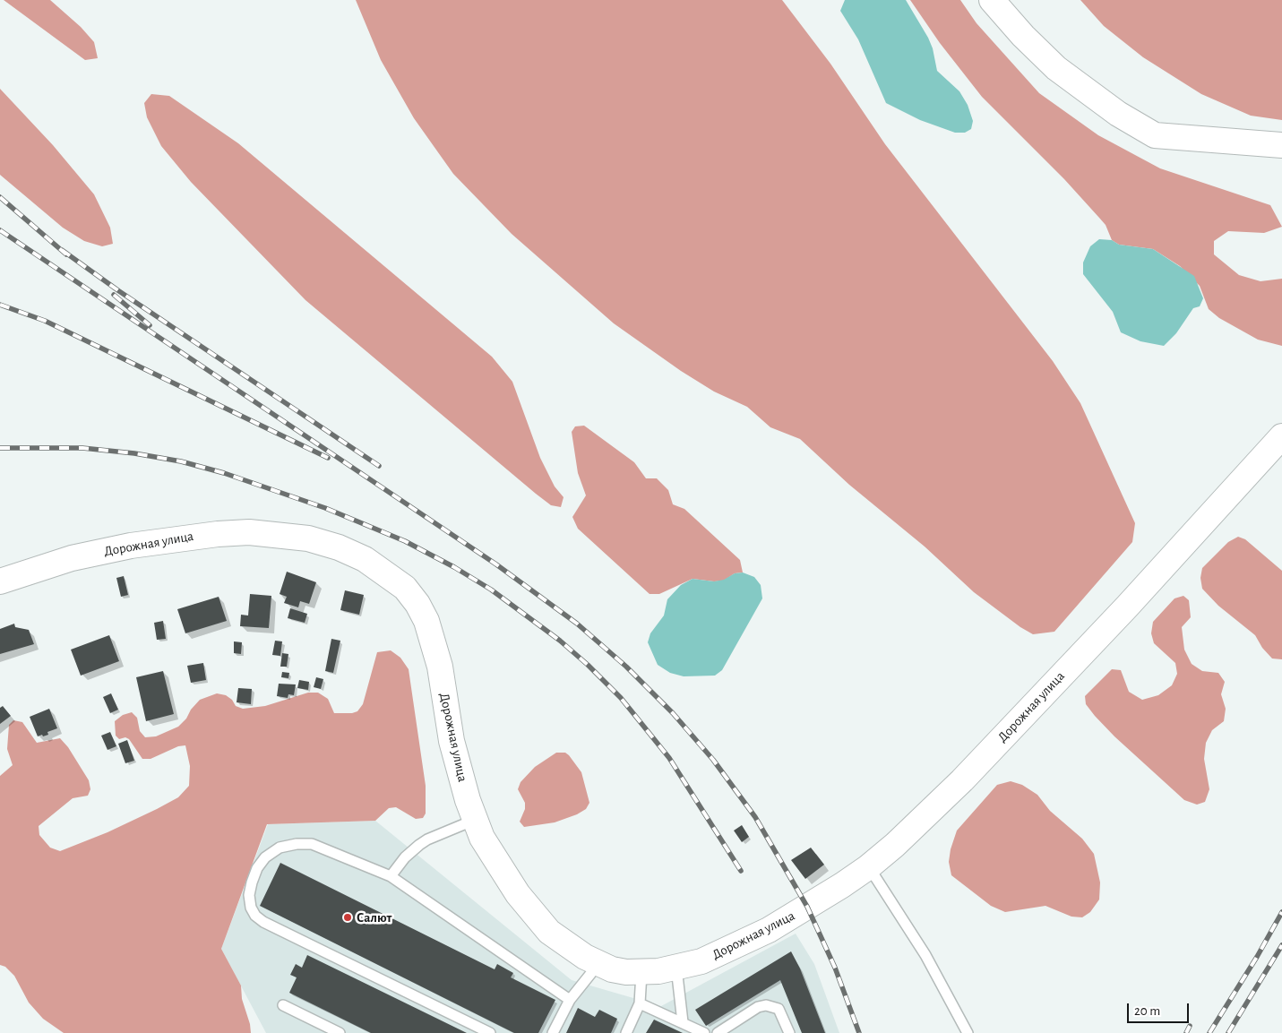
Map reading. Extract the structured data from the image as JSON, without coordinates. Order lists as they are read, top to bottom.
{
  "streets": {
    "street": ["Дорожная улица"]
  },
  "places": ["Салют"],
  "scale_bar": "20 m"
}
